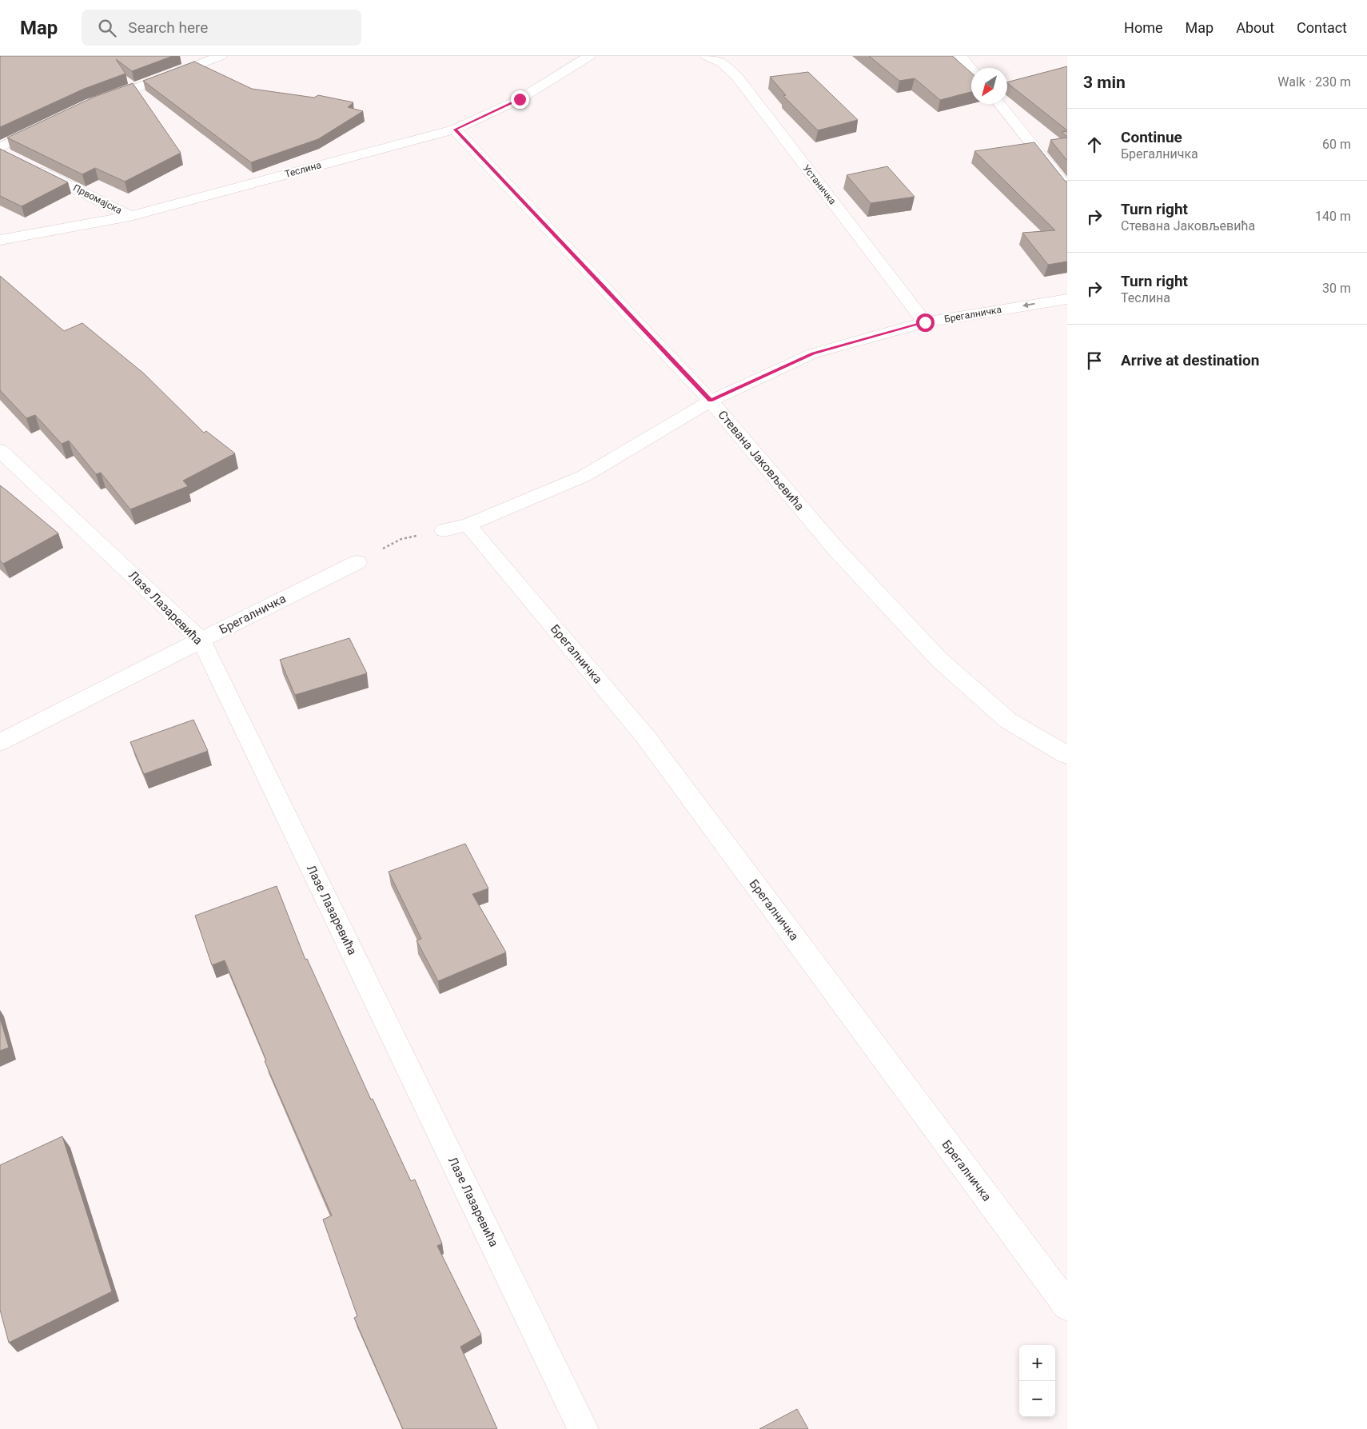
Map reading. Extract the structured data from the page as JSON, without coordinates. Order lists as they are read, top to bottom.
{
  "streets": {
    "street": [
      "Теслина",
      "Устаничка",
      "Првомајска",
      "Брегалничка",
      "Стевана Јаковљевића",
      "Лазе Лазаревића"
    ]
  },
  "crossings": [
    ["Теслина", "Првомајска"],
    ["Теслина", "Стевана Јаковљевића"],
    ["Устаничка", "Брегалничка"],
    ["Брегалничка", "Стевана Јаковљевића"],
    ["Брегалничка", "Лазе Лазаревића"]
  ],
  "north": "bottom left",
  "page": {
    "header": "Map",
    "search": "Search here",
    "nav": [
      "Home",
      "Map",
      "About",
      "Contact"
    ],
    "heading": ["3 min", "Walk · 230 m"],
    "list": [
      ["Continue", "Брегалничка", "60 m"],
      ["Turn right", "Стевана Јаковљевића", "140 m"],
      ["Turn right", "Теслина", "30 m"],
      "Arrive at destination"
    ],
    "map_buttons": ["+", "−"]
  }
}
